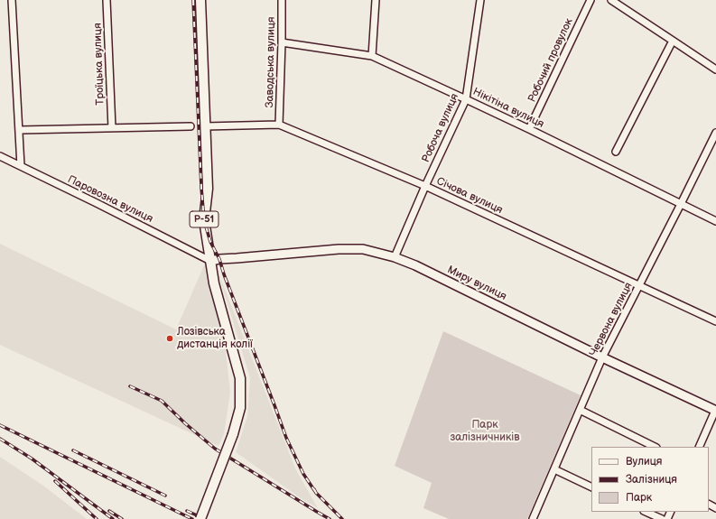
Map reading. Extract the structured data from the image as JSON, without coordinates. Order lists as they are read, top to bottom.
{
  "streets": {
    "main road": ["Р-51", "Миру вулиця"],
    "street": [
      "Робочий провулок",
      "Заводська вулиця",
      "Троїцька вулиця",
      "Нікітіна вулиця",
      "Робоча вулиця",
      "Січова вулиця",
      "Паровозна вулиця",
      "Червона вулиця"
    ]
  },
  "crossings": [
    ["Робочий провулок", "Нікітіна вулиця"],
    ["Заводська вулиця", "Нікітіна вулиця"],
    ["Заводська вулиця", "Січова вулиця"],
    ["Нікітіна вулиця", "Робоча вулиця"],
    ["Нікітіна вулиця", "Червона вулиця"],
    ["Робоча вулиця", "Січова вулиця"],
    ["Робоча вулиця", "Миру вулиця"],
    ["Січова вулиця", "Р-51"],
    ["Січова вулиця", "Червона вулиця"],
    ["Паровозна вулиця", "Р-51"],
    ["Паровозна вулиця", "Миру вулиця"],
    ["Р-51", "Миру вулиця"],
    ["Миру вулиця", "Червона вулиця"]
  ],
  "parks": ["Парк залізничників"],
  "places": ["Лозівська дистанція колії"],
  "legend": ["Вулиця", "Залізниця", "Парк"]
}
